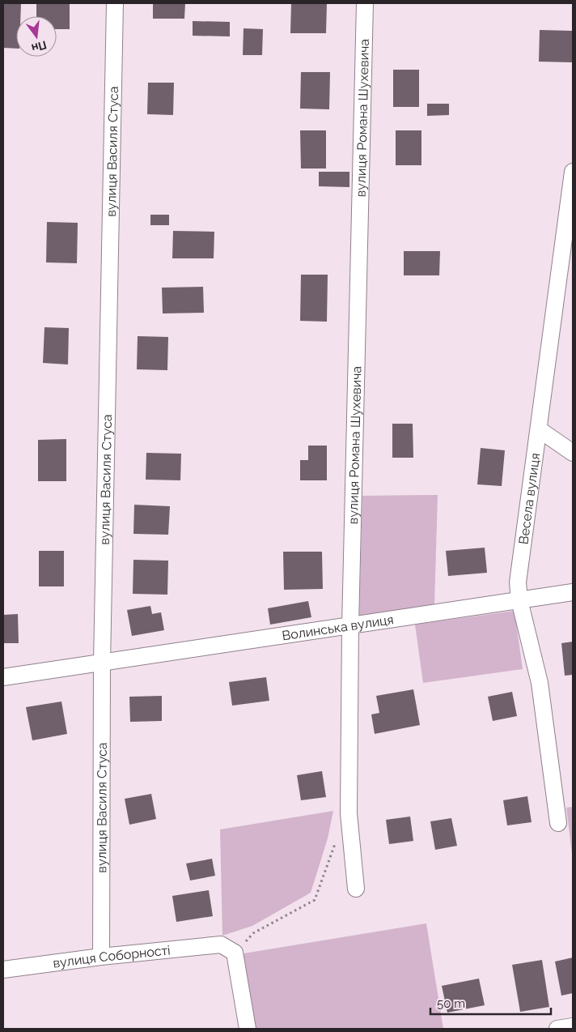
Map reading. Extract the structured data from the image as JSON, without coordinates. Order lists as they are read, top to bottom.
{
  "streets": {
    "street": [
      "вулиця Романа Шухевича",
      "вулиця Василя Стуса",
      "Весела вулиця",
      "Волинська вулиця",
      "вулиця Соборності"
    ]
  },
  "crossings": [
    ["вулиця Романа Шухевича", "Волинська вулиця"],
    ["вулиця Василя Стуса", "Волинська вулиця"],
    ["вулиця Василя Стуса", "вулиця Соборності"],
    ["Весела вулиця", "Волинська вулиця"]
  ],
  "scale_bar": "50 m",
  "north": "bottom"
}
